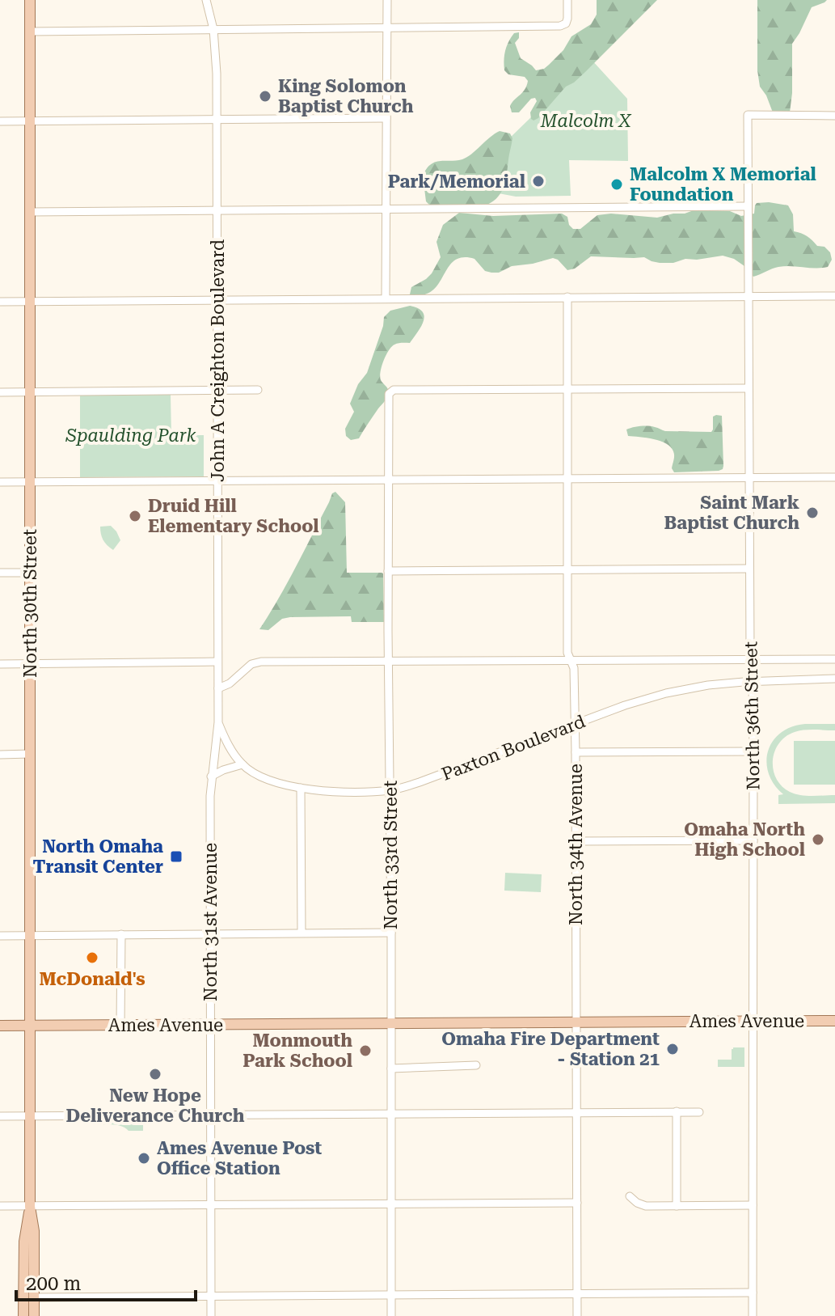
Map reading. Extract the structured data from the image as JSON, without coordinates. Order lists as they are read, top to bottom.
{
  "streets": {
    "main road": ["North 30th Street", "Ames Avenue"],
    "street": [
      "John A Creighton Boulevard",
      "North 36th Street",
      "Paxton Boulevard",
      "North 34th Avenue",
      "North 33rd Street",
      "North 31st Avenue"
    ]
  },
  "crossings": [
    ["John A Creighton Boulevard", "Paxton Boulevard"],
    ["John A Creighton Boulevard", "North 31st Avenue"],
    ["North 30th Street", "Ames Avenue"],
    ["North 36th Street", "Paxton Boulevard"],
    ["North 36th Street", "Ames Avenue"],
    ["Paxton Boulevard", "North 34th Avenue"],
    ["Paxton Boulevard", "North 33rd Street"],
    ["Paxton Boulevard", "North 31st Avenue"],
    ["North 34th Avenue", "North 33rd Street"],
    ["North 34th Avenue", "Ames Avenue"],
    ["North 33rd Street", "Ames Avenue"],
    ["North 31st Avenue", "Ames Avenue"]
  ],
  "parks": ["Malcolm X", "Spaulding Park"],
  "places": {
    "other": [
      "King Solomon Baptist Church",
      "Park/Memorial",
      "Malcolm X Memorial Foundation",
      "Saint Mark Baptist Church",
      "Druid Hill Elementary School",
      "Omaha North High School",
      "McDonald's",
      "Omaha Fire Department - Station 21",
      "Monmouth Park School",
      "New Hope Deliverance Church",
      "Ames Avenue Post Office Station"
    ],
    "transit": ["North Omaha Transit Center"]
  },
  "scale_bar": "200 m"
}
